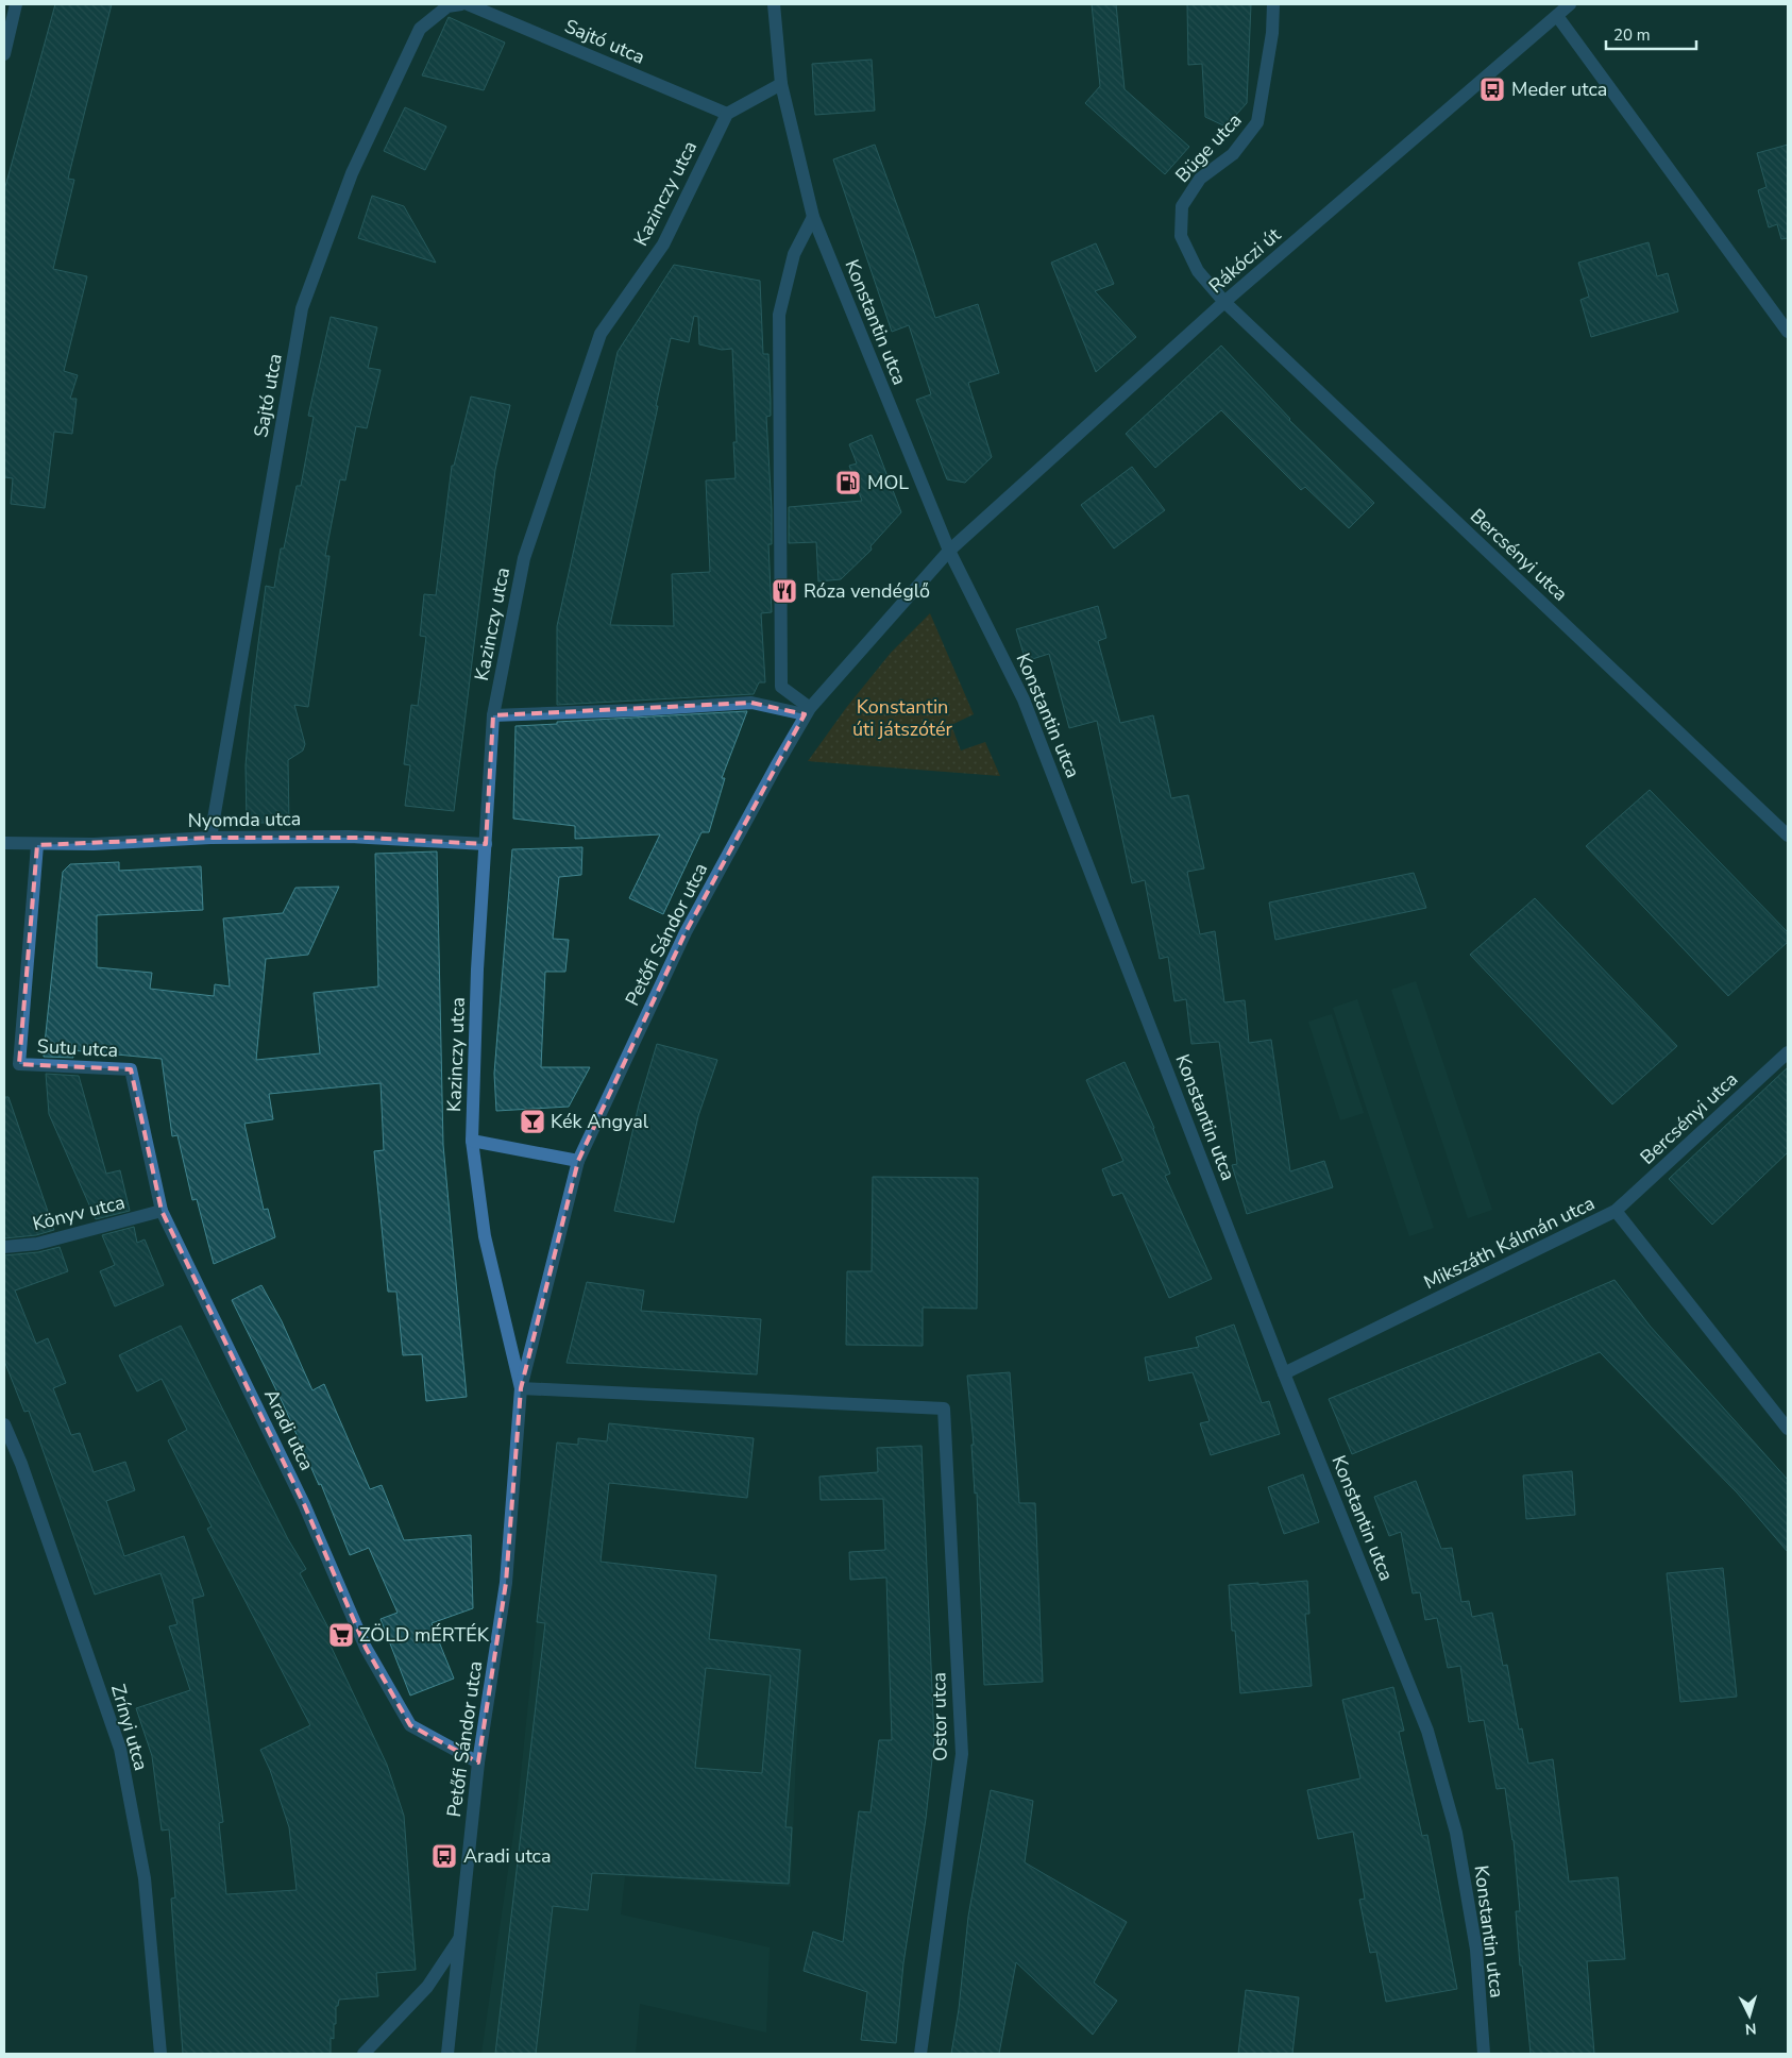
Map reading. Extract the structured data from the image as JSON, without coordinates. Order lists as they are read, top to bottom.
{
  "streets": {
    "street": [
      "Sajtó utca",
      "Büge utca",
      "Kazinczy utca",
      "Rákóczi út",
      "Konstantin utca",
      "Bercsényi utca",
      "Nyomda utca",
      "Petőfi Sándor utca",
      "Sutu utca",
      "Könyv utca",
      "Mikszáth Kálmán utca",
      "Aradi utca",
      "Ostor utca",
      "Zrínyi utca"
    ]
  },
  "crossings": [
    ["Sajtó utca", "Kazinczy utca"],
    ["Sajtó utca", "Nyomda utca"],
    ["Büge utca", "Rákóczi út"],
    ["Büge utca", "Bercsényi utca"],
    ["Kazinczy utca", "Nyomda utca"],
    ["Kazinczy utca", "Petőfi Sándor utca"],
    ["Rákóczi út", "Konstantin utca"],
    ["Rákóczi út", "Bercsényi utca"],
    ["Rákóczi út", "Petőfi Sándor utca"],
    ["Konstantin utca", "Petőfi Sándor utca"],
    ["Konstantin utca", "Mikszáth Kálmán utca"],
    ["Bercsényi utca", "Mikszáth Kálmán utca"],
    ["Nyomda utca", "Sutu utca"],
    ["Petőfi Sándor utca", "Aradi utca"],
    ["Petőfi Sándor utca", "Ostor utca"],
    ["Sutu utca", "Aradi utca"],
    ["Könyv utca", "Aradi utca"]
  ],
  "parks": ["Konstantin úti játszótér"],
  "places": {
    "bus stop": ["Meder utca", "Aradi utca"],
    "fuel station": ["MOL"],
    "restaurant": ["Róza vendéglő"],
    "bar": ["Kék Angyal"],
    "supermarket": ["ZÖLD mÉRTÉK"]
  },
  "scale_bar": "20 m",
  "north": "bottom"
}
